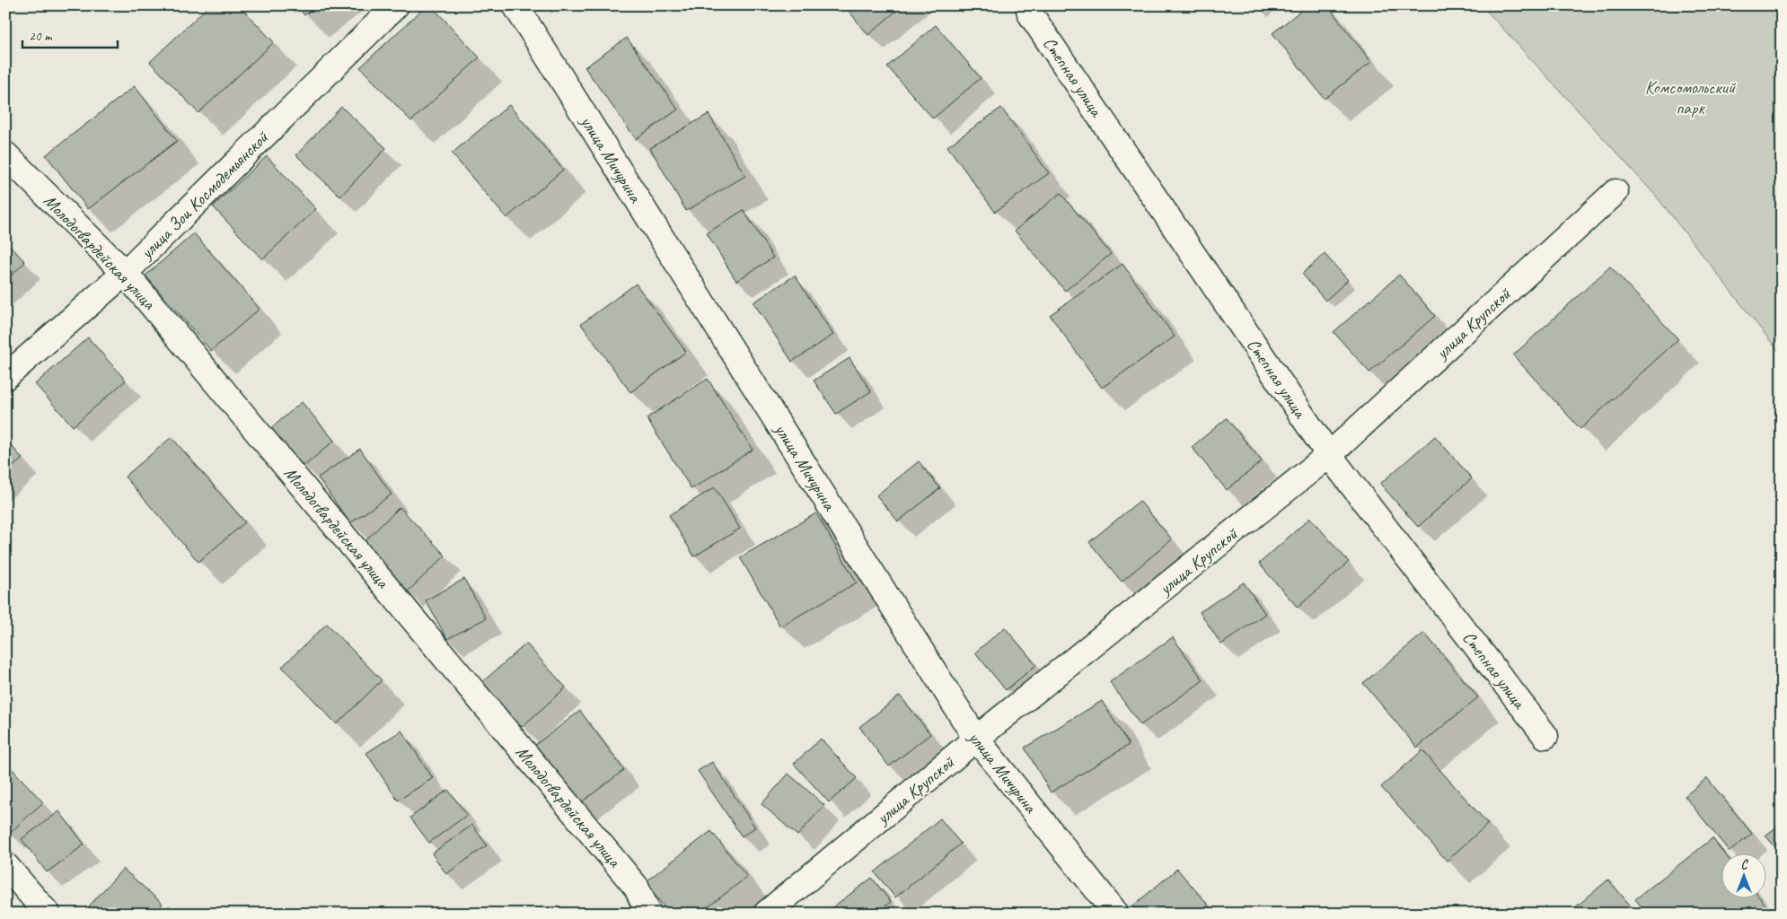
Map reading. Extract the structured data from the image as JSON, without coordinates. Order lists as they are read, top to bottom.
{
  "streets": {
    "street": [
      "Степная улица",
      "улица Мичурина",
      "улица Зои Космодемьянской",
      "Молодогвардейская улица",
      "улица Крупской"
    ]
  },
  "crossings": [
    ["Степная улица", "улица Крупской"],
    ["улица Мичурина", "улица Крупской"],
    ["улица Зои Космодемьянской", "Молодогвардейская улица"]
  ],
  "parks": ["Комсомольский парк"],
  "scale_bar": "20 m",
  "north": "top"
}
